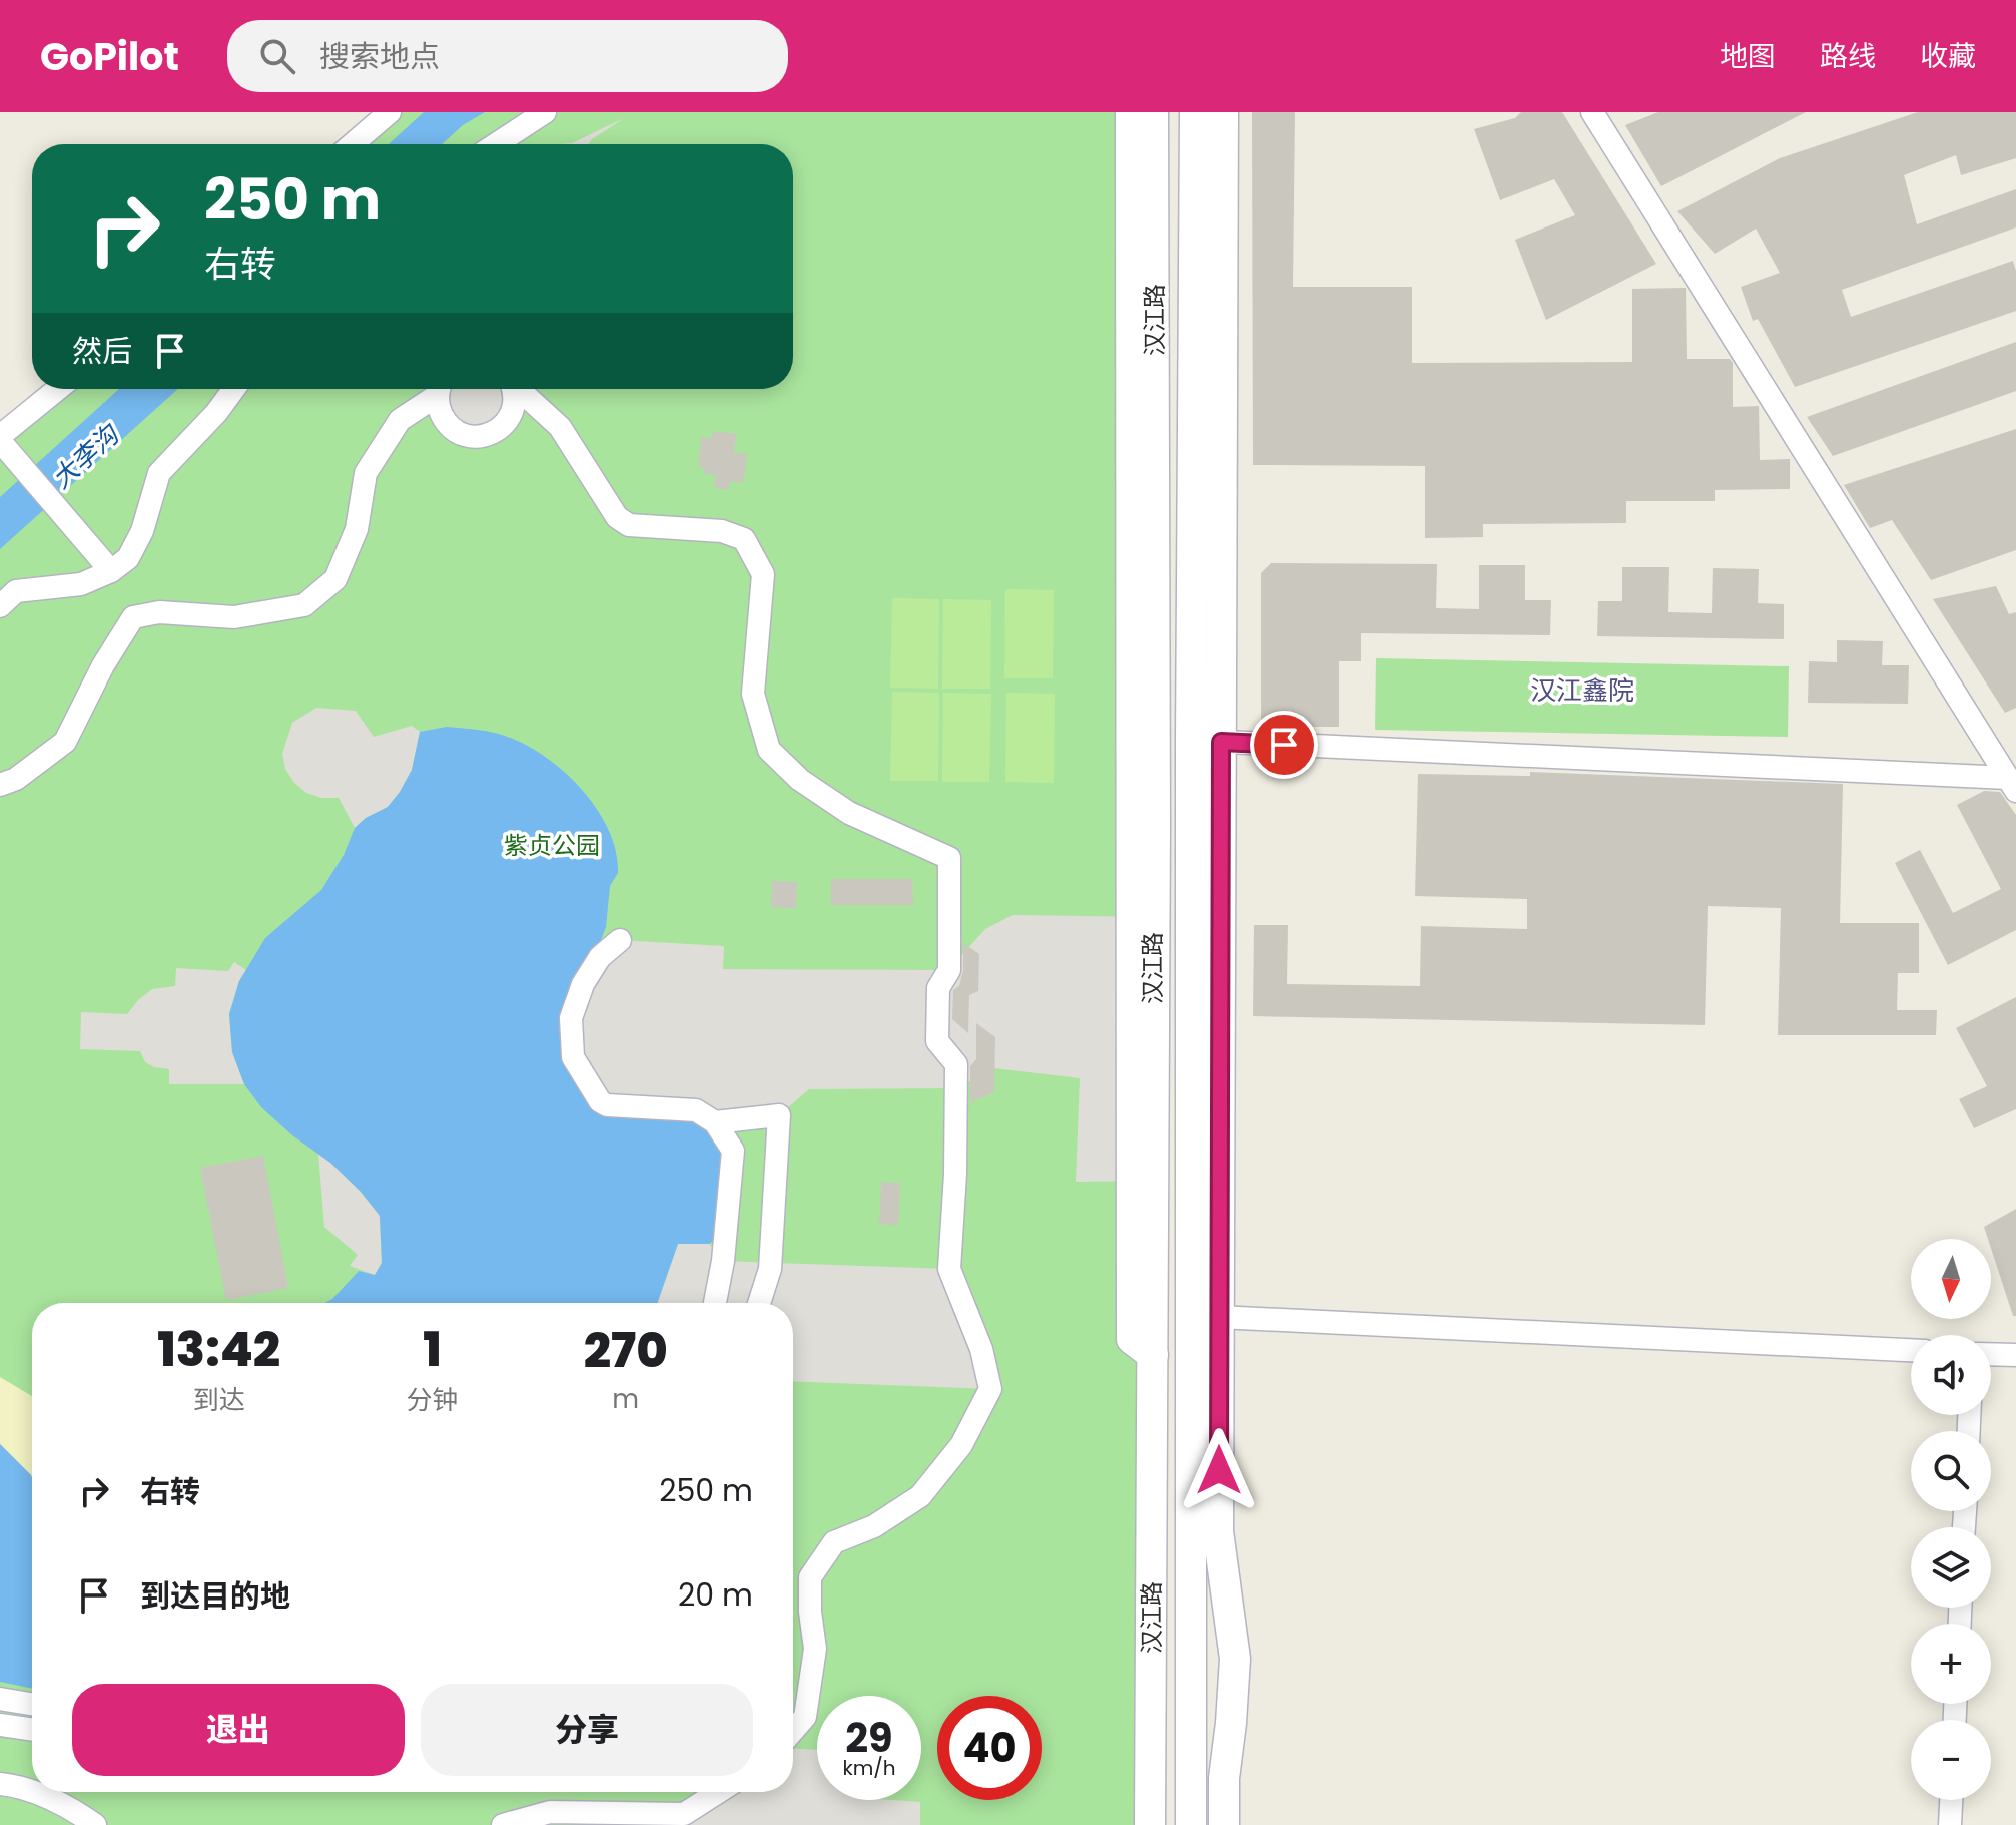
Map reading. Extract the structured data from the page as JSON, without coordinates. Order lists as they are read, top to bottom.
{
  "streets": {
    "main road": ["汉江路"]
  },
  "districts": ["汉江鑫院"],
  "water": ["大李沟"],
  "parks": ["紫贞公园"],
  "north": "bottom",
  "page": {
    "header": "GoPilot",
    "search": "搜索地点",
    "nav": ["地图", "路线", "收藏"],
    "turn": ["250 m", "右转"],
    "then": "然后",
    "map_buttons": ["+", "−"],
    "eta": [
      "13:42",
      "到达",
      "1",
      "分钟",
      "270",
      "m"
    ],
    "list": [
      {
        "name": "右转",
        "value": "250 m"
      },
      {
        "name": "到达目的地",
        "value": "20 m"
      }
    ],
    "buttons": ["退出", "分享"],
    "speed": "29 km/h",
    "limit": "40"
  }
}
